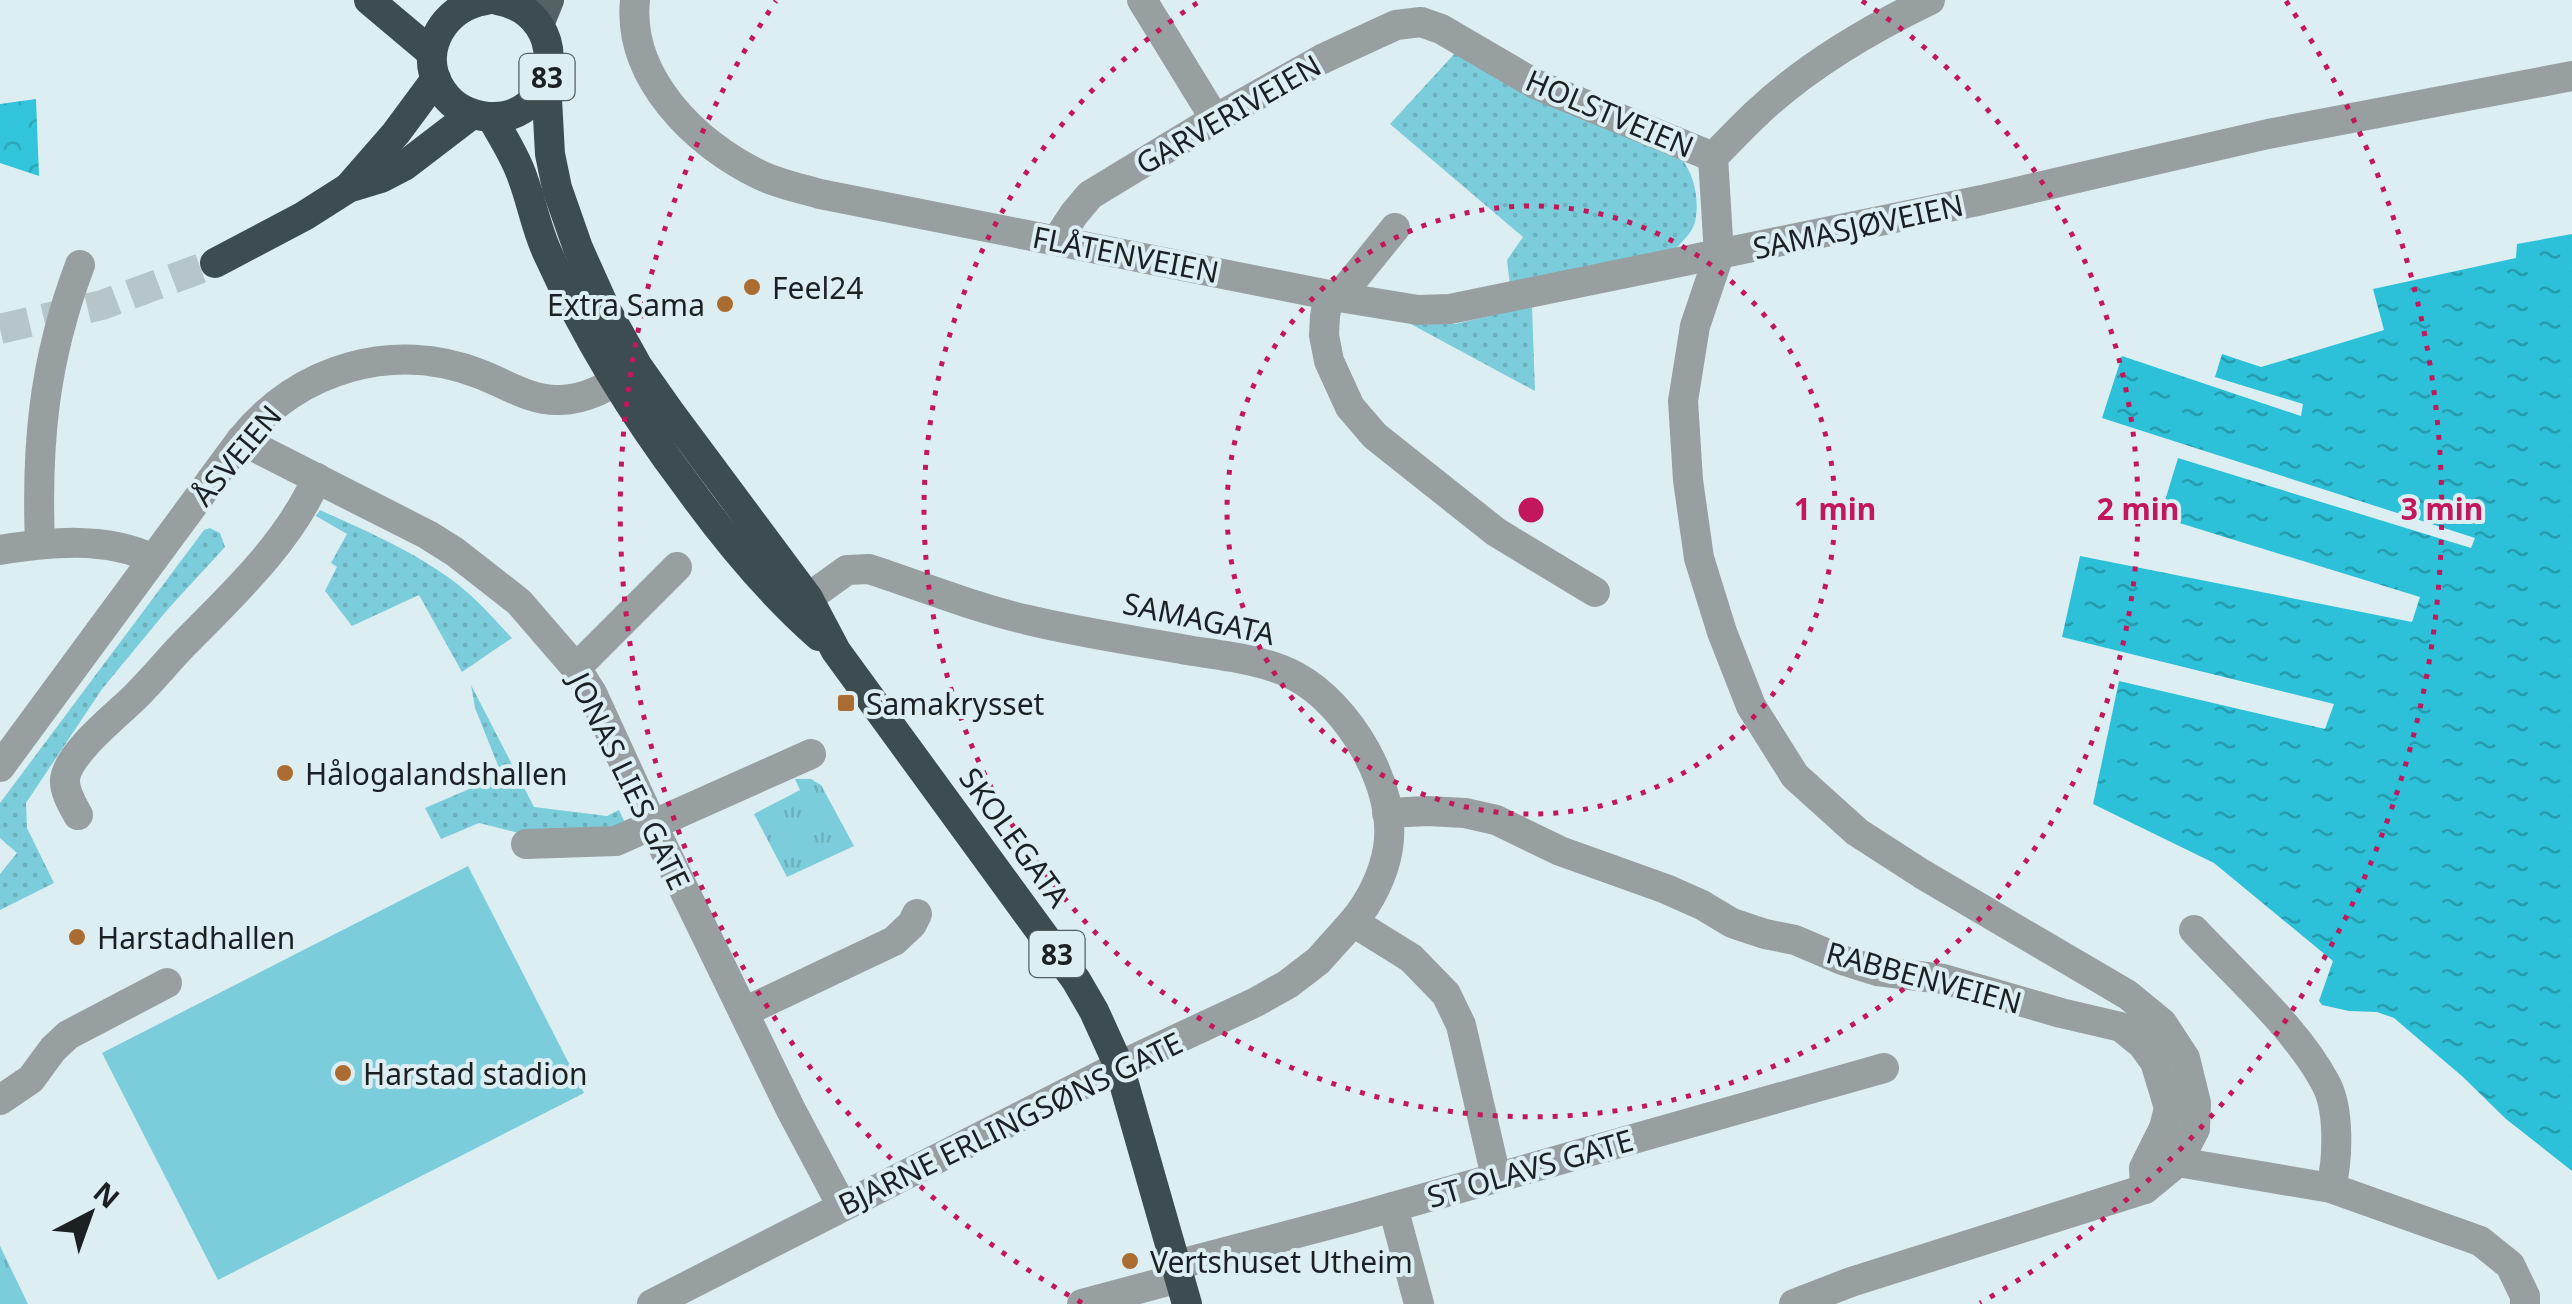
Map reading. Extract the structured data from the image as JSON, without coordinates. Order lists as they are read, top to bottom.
{
  "streets": {
    "highway": ["83", "SKOLEGATA"],
    "street": [
      "HOLSTVEIEN",
      "GARVERIVEIEN",
      "SAMASJØVEIEN",
      "FLÅTENVEIEN",
      "ÅSVEIEN",
      "SAMAGATA",
      "JONAS LIES GATE",
      "RABBENVEIEN",
      "BJARNE ERLINGSØNS GATE",
      "ST OLAVS GATE"
    ]
  },
  "crossings": [
    ["83", "ÅSVEIEN"],
    ["83", "SAMAGATA"],
    ["83", "SKOLEGATA"],
    ["HOLSTVEIEN", "GARVERIVEIEN"],
    ["HOLSTVEIEN", "SAMASJØVEIEN"],
    ["HOLSTVEIEN", "FLÅTENVEIEN"],
    ["GARVERIVEIEN", "FLÅTENVEIEN"],
    ["SAMASJØVEIEN", "FLÅTENVEIEN"],
    ["ÅSVEIEN", "JONAS LIES GATE"],
    ["SAMAGATA", "RABBENVEIEN"],
    ["SAMAGATA", "BJARNE ERLINGSØNS GATE"],
    ["JONAS LIES GATE", "BJARNE ERLINGSØNS GATE"],
    ["SKOLEGATA", "BJARNE ERLINGSØNS GATE"],
    ["SKOLEGATA", "ST OLAVS GATE"]
  ],
  "places": {
    "other": [
      "Feel24",
      "Extra Sama",
      "Hålogalandshallen",
      "Harstadhallen",
      "Harstad stadion",
      "Vertshuset Utheim"
    ],
    "transit": ["Samakrysset"]
  },
  "north": "top right",
  "rings": ["1 min", "2 min", "3 min"]
}
